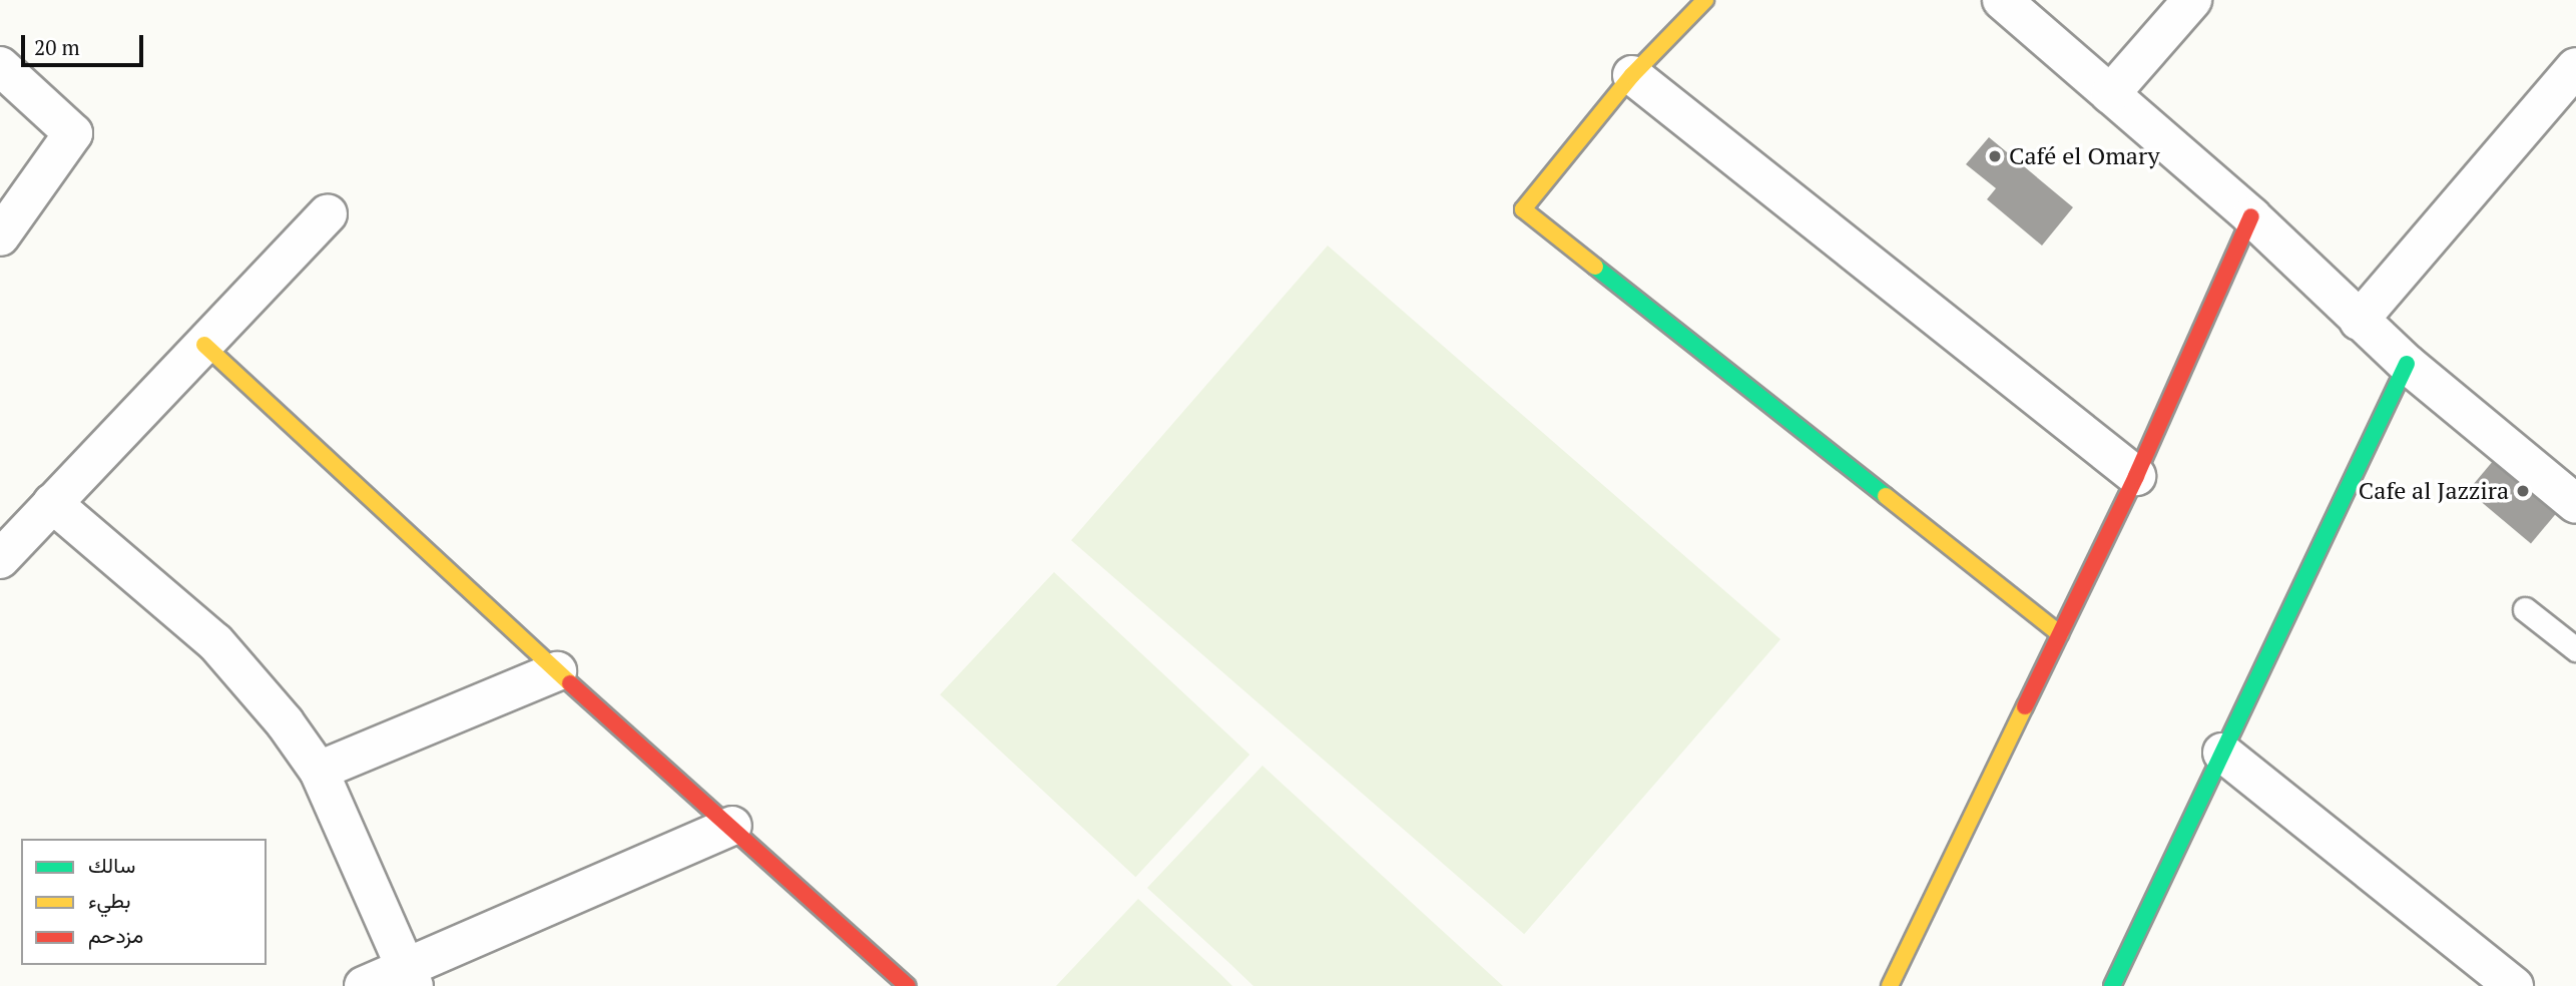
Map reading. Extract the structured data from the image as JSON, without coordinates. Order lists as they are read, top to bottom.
{
  "places": ["Café el Omary", "Cafe al Jazzira"],
  "legend": ["سالك", "بطيء", "مزدحم"],
  "scale_bar": "20 m"
}
